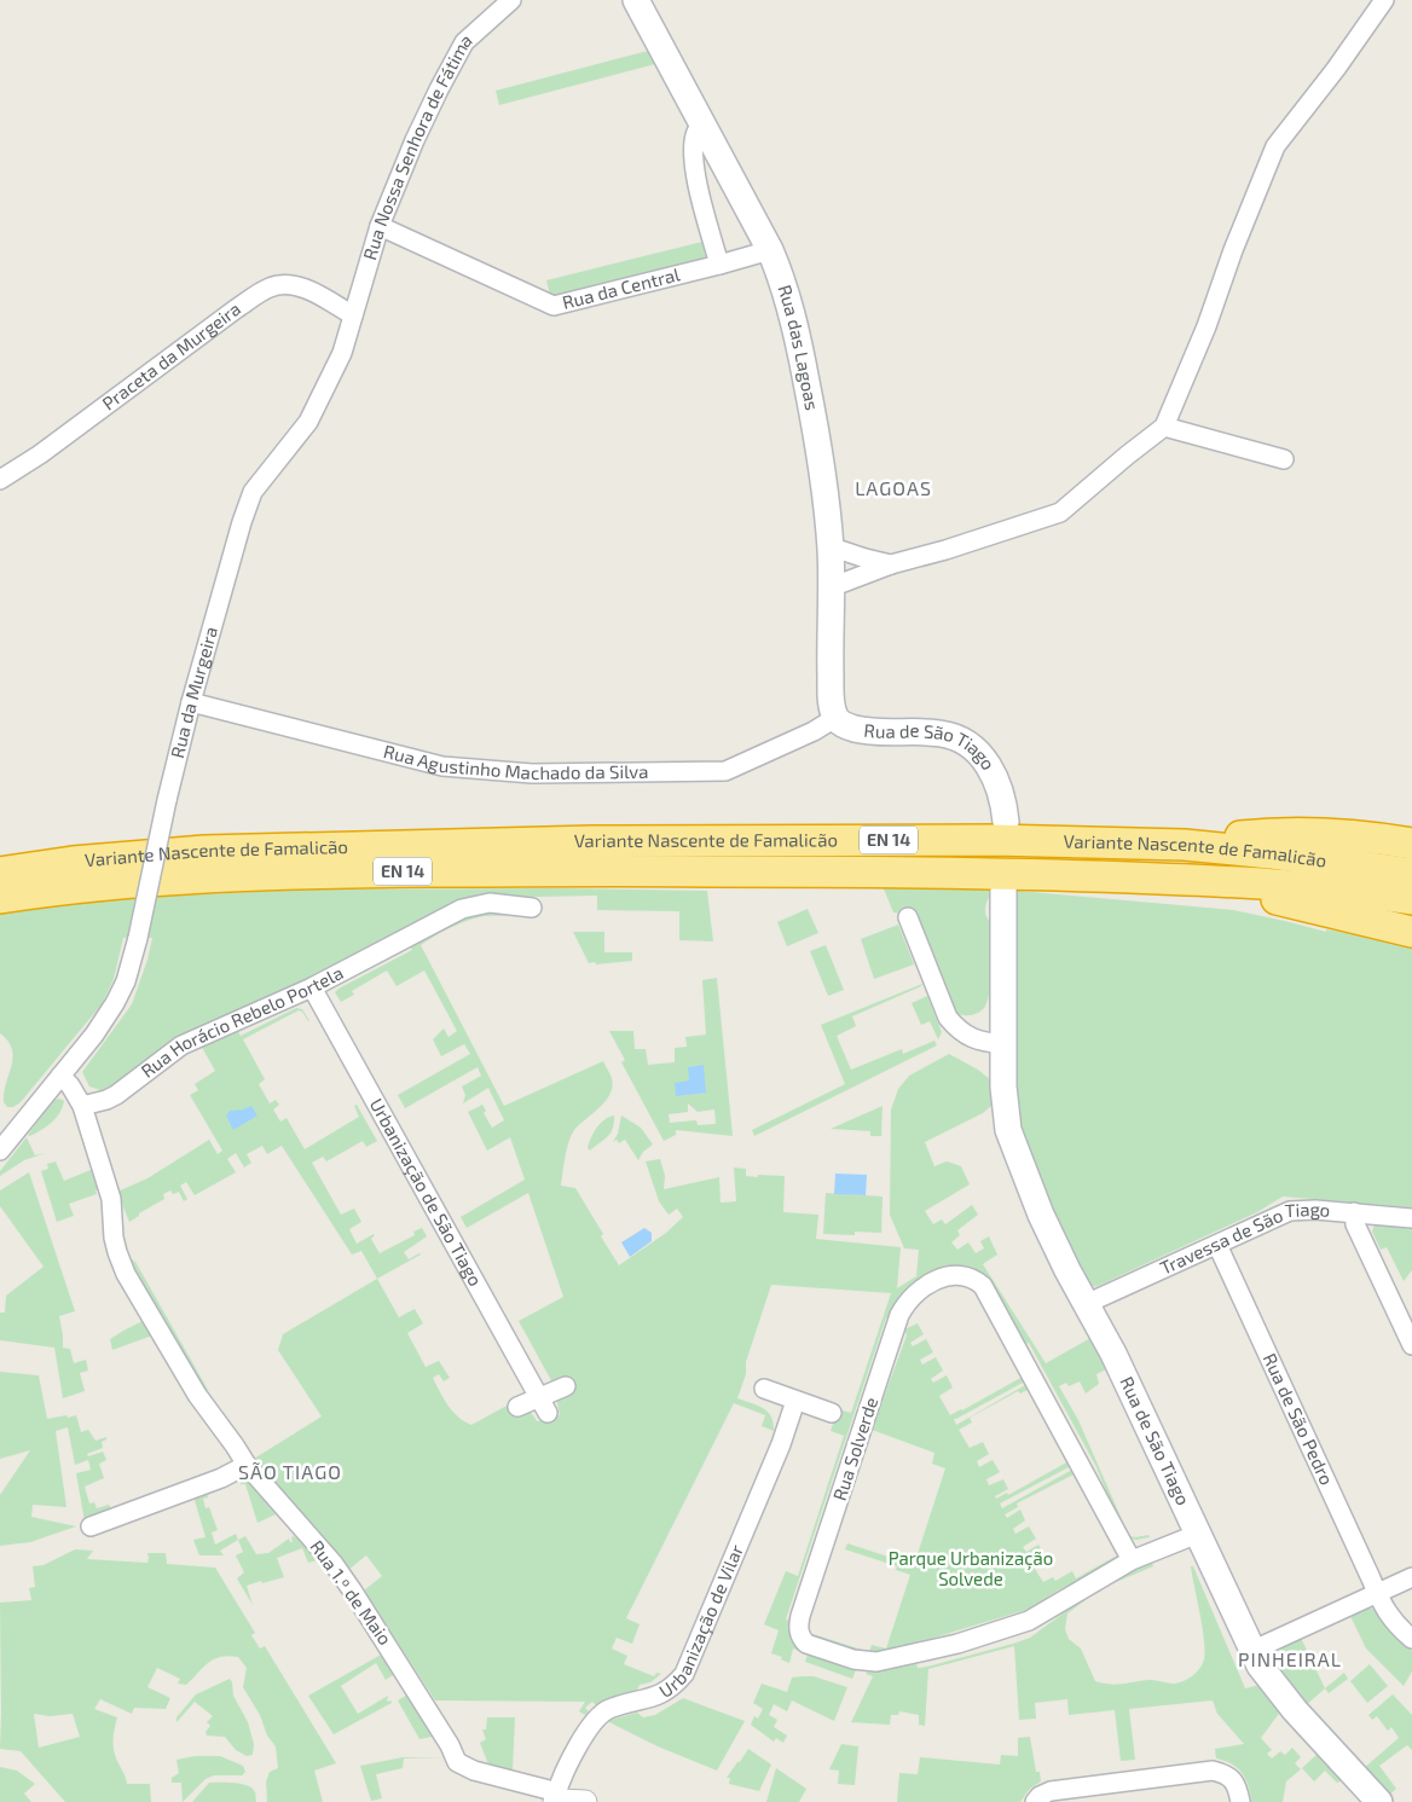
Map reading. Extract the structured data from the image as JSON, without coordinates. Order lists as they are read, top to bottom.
{
  "streets": {
    "highway": ["EN 14", "Variante Nascente de Famalicão"],
    "main road": ["Rua das Lagoas", "Rua de São Tiago"],
    "street": [
      "Rua Nossa Senhora de Fátima",
      "Rua da Central",
      "Praceta da Murgeira",
      "Rua da Murgeira",
      "Rua Agustinho Machado da Silva",
      "Rua Horácio Rebelo Portela",
      "Urbanização de São Tiago",
      "Travessa de São Tiago",
      "Rua de São Pedro",
      "Rua Solverde",
      "Rua 1.º de Maio",
      "Urbanização de Vilar"
    ]
  },
  "crossings": [
    ["Rua Nossa Senhora de Fátima", "Rua da Central"],
    ["Rua Nossa Senhora de Fátima", "Praceta da Murgeira"],
    ["Rua Nossa Senhora de Fátima", "Rua da Murgeira"],
    ["Rua da Central", "Rua das Lagoas"],
    ["Rua das Lagoas", "Rua de São Tiago"],
    ["Rua das Lagoas", "Rua Agustinho Machado da Silva"],
    ["Praceta da Murgeira", "Rua da Murgeira"],
    ["Rua da Murgeira", "Rua Agustinho Machado da Silva"],
    ["Rua de São Tiago", "Rua Agustinho Machado da Silva"],
    ["Rua de São Tiago", "Travessa de São Tiago"],
    ["Rua de São Tiago", "Rua Solverde"],
    ["Rua Horácio Rebelo Portela", "Urbanização de São Tiago"],
    ["Rua Horácio Rebelo Portela", "Rua 1.º de Maio"],
    ["Travessa de São Tiago", "Rua de São Pedro"],
    ["Rua 1.º de Maio", "Urbanização de Vilar"]
  ],
  "districts": ["LAGOAS", "SÃO TIAGO", "PINHEIRAL"],
  "parks": ["Parque Urbanização Solvede"]
}
